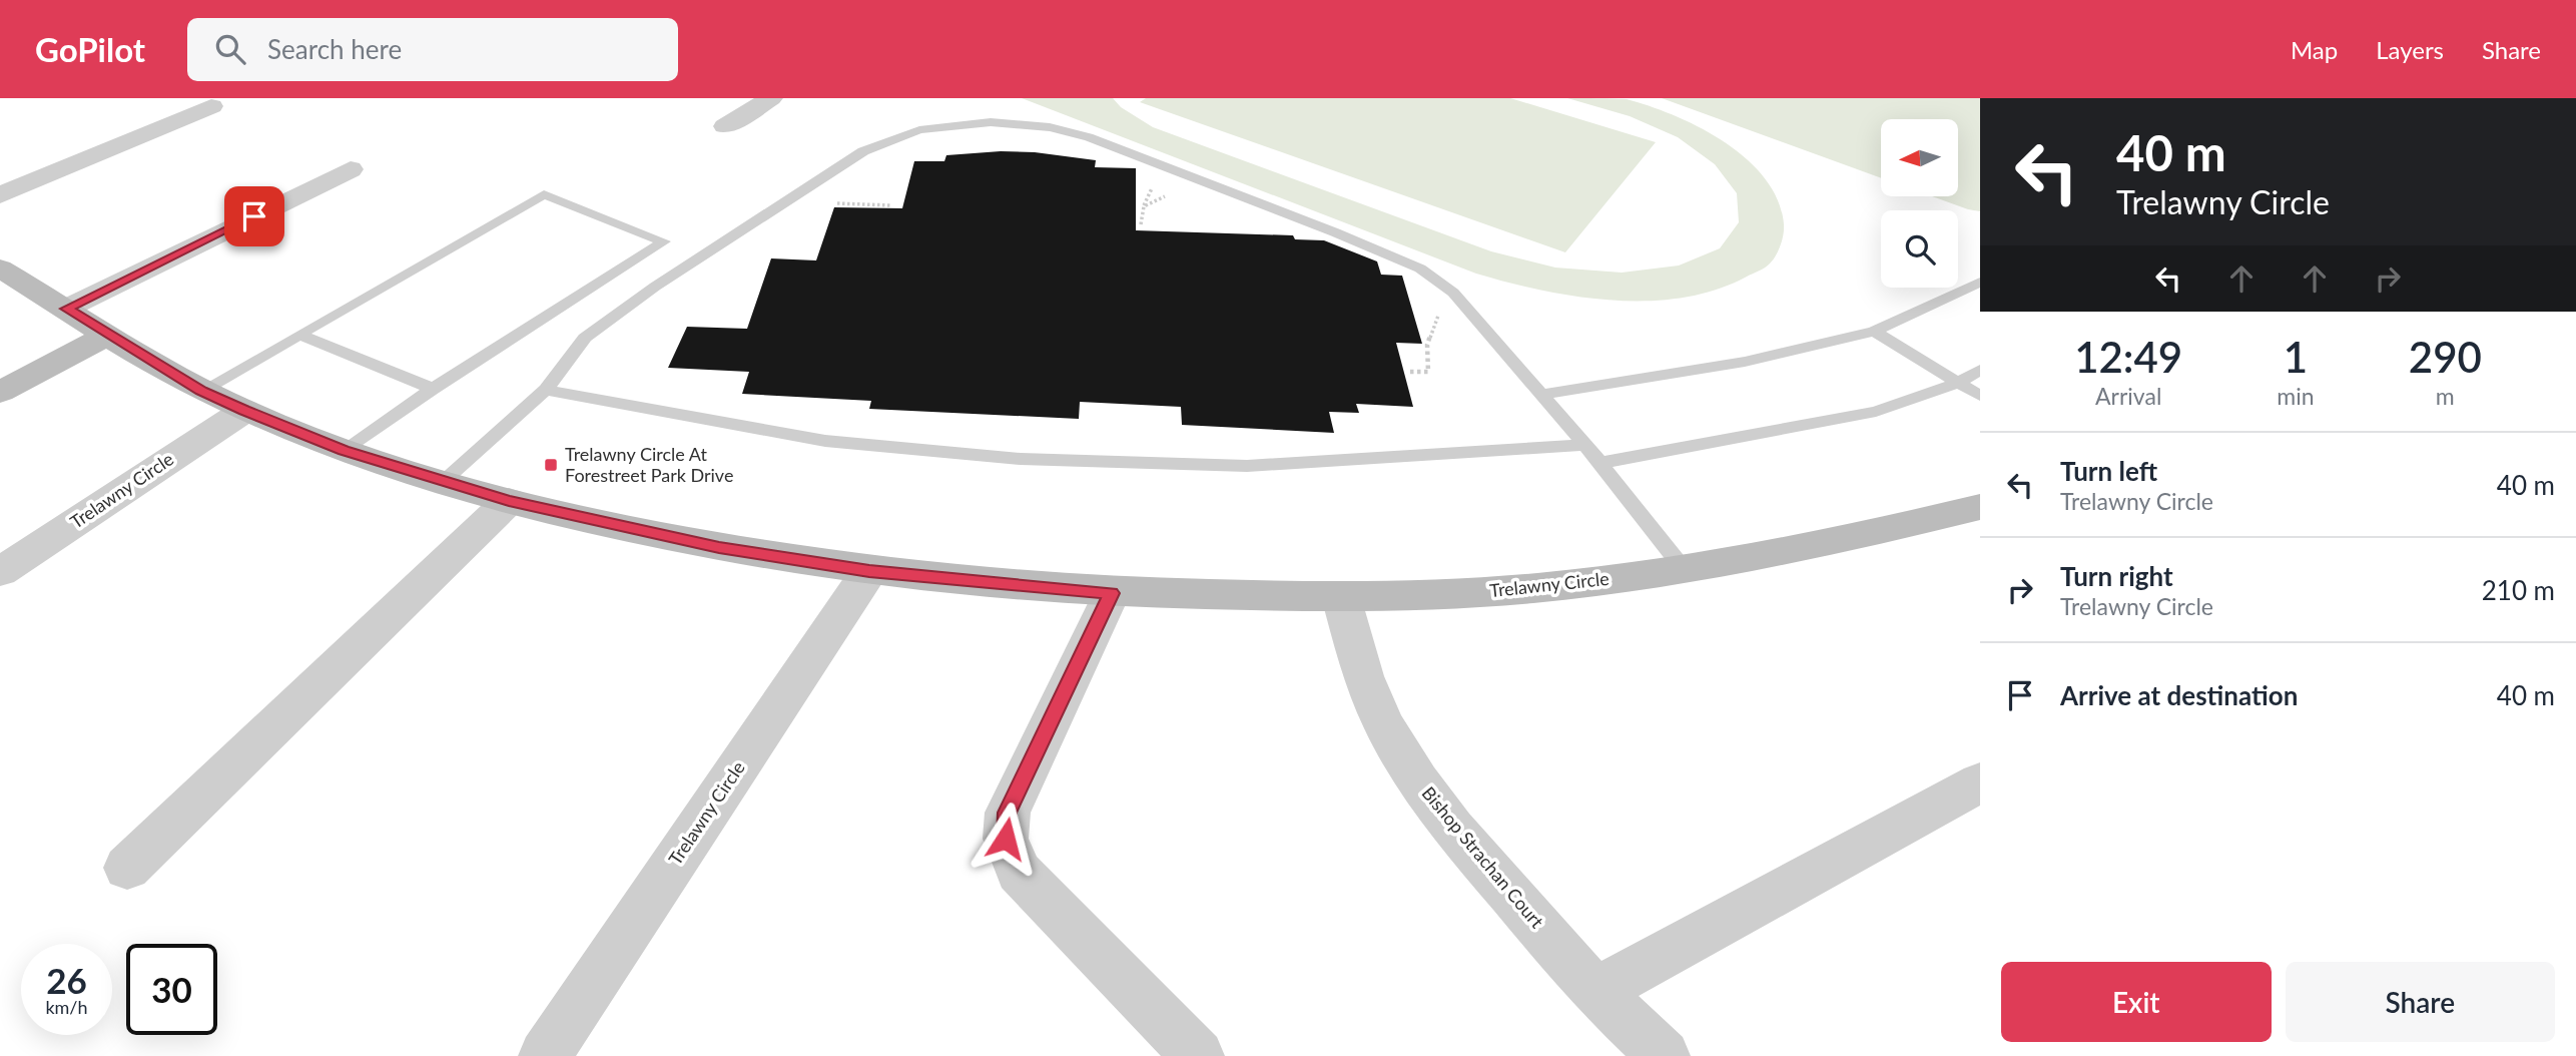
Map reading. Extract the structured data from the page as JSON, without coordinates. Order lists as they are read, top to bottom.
{
  "streets": {
    "street": ["Trelawny Circle", "Bishop Strachan Court"]
  },
  "crossings": [
    ["Trelawny Circle", "Bishop Strachan Court"]
  ],
  "places": {
    "transit": ["Trelawny Circle At Forestreet Park Drive"]
  },
  "north": "left",
  "page": {
    "header": "GoPilot",
    "search": "Search here",
    "nav": ["Map", "Layers", "Share"],
    "turn": ["40 m", "Trelawny Circle"],
    "eta": [
      "12:49",
      "Arrival",
      "1",
      "min",
      "290",
      "m"
    ],
    "list": [
      {
        "name": "Turn left",
        "note": "Trelawny Circle",
        "value": "40 m"
      },
      {
        "name": "Turn right",
        "note": "Trelawny Circle",
        "value": "210 m"
      },
      {
        "name": "Arrive at destination",
        "value": "40 m"
      }
    ],
    "speed": "26 km/h",
    "limit": "30",
    "buttons": ["Exit", "Share"]
  }
}
